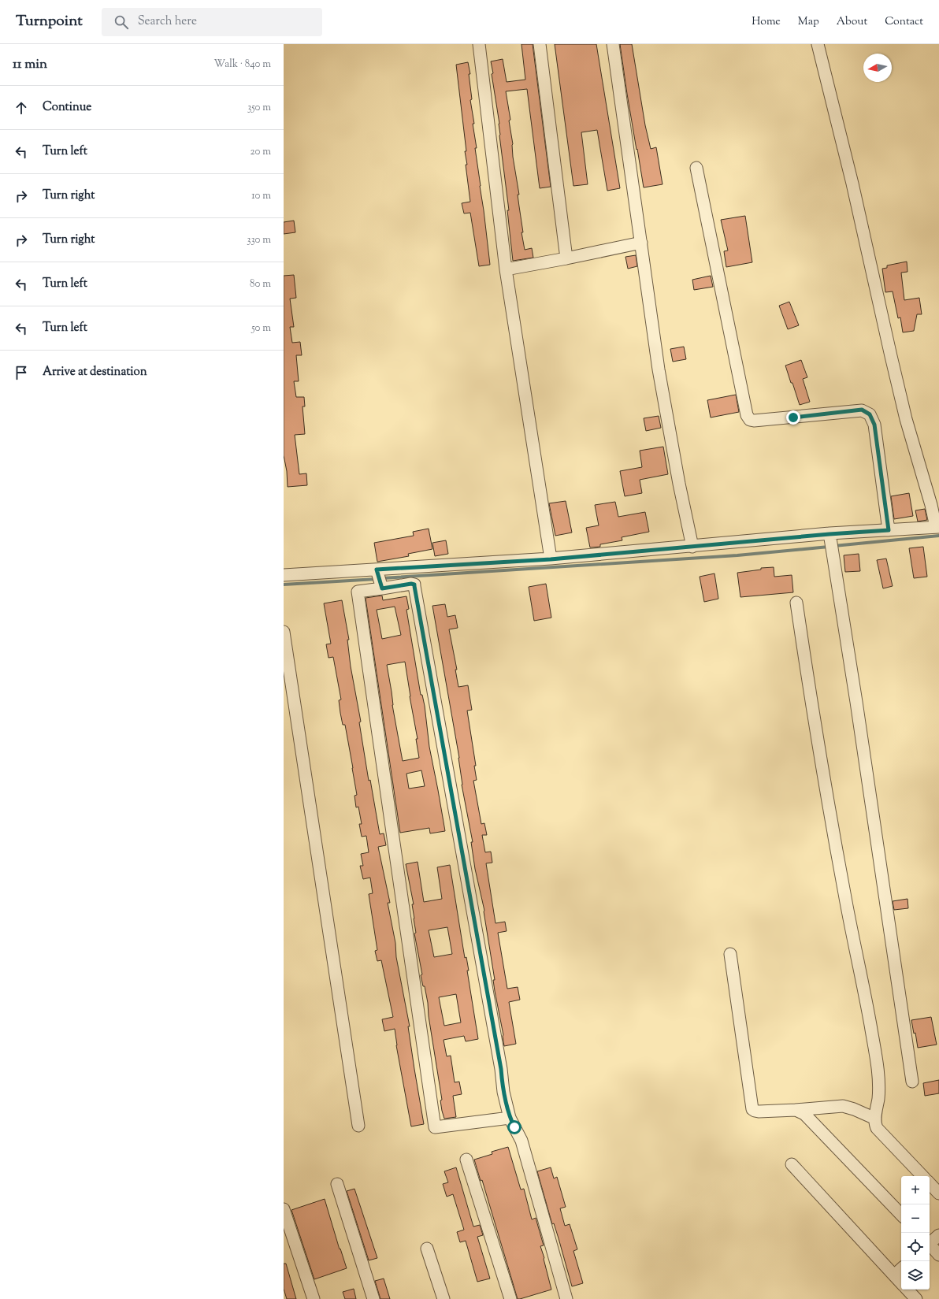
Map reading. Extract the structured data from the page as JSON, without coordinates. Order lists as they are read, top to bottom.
{
  "north": "left",
  "page": {
    "header": "Turnpoint",
    "search": "Search here",
    "nav": [
      "Home",
      "Map",
      "About",
      "Contact"
    ],
    "heading": ["11 min", "Walk · 840 m"],
    "list": [
      ["Continue", "350 m"],
      ["Turn left", "20 m"],
      ["Turn right", "10 m"],
      ["Turn right", "330 m"],
      ["Turn left", "80 m"],
      ["Turn left", "50 m"],
      "Arrive at destination"
    ],
    "map_buttons": ["+", "−"]
  }
}
